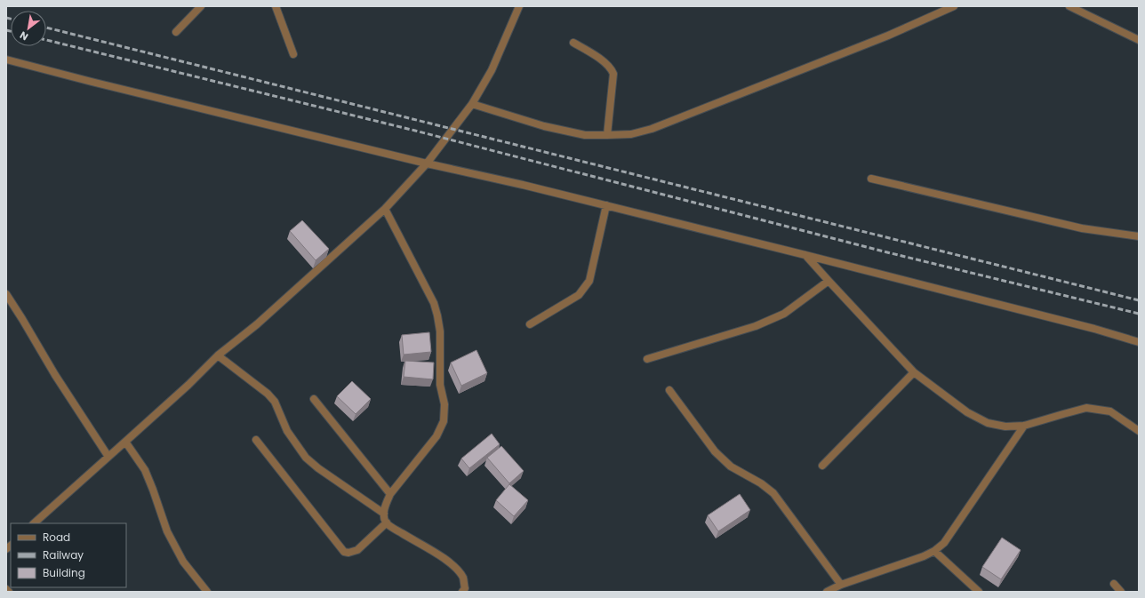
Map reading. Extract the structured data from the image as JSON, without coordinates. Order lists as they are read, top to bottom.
{
  "legend": ["Road", "Railway", "Building"],
  "north": "bottom left"
}
